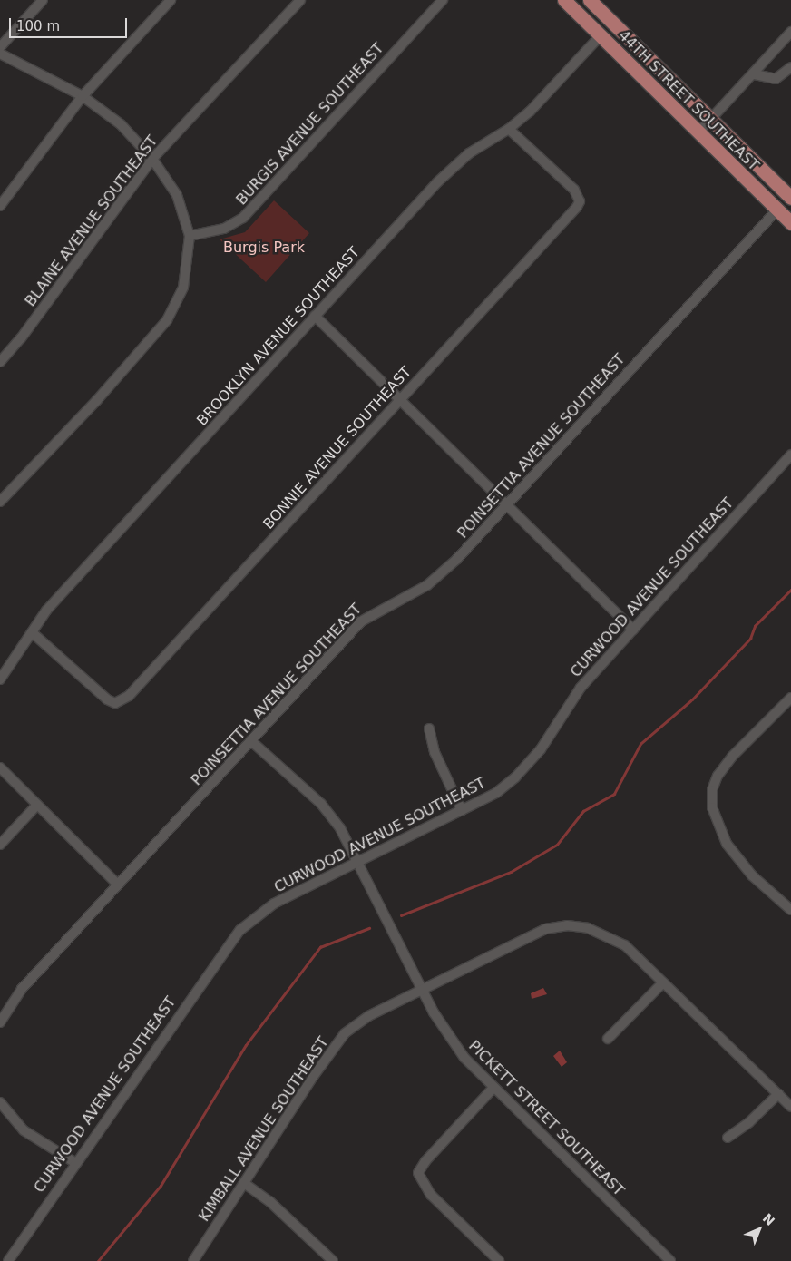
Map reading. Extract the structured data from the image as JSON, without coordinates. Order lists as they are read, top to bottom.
{
  "streets": {
    "main road": ["44TH STREET SOUTHEAST"],
    "street": [
      "BURGIS AVENUE SOUTHEAST",
      "BLAINE AVENUE SOUTHEAST",
      "BROOKLYN AVENUE SOUTHEAST",
      "POINSETTIA AVENUE SOUTHEAST",
      "BONNIE AVENUE SOUTHEAST",
      "CURWOOD AVENUE SOUTHEAST",
      "PICKETT STREET SOUTHEAST",
      "KIMBALL AVENUE SOUTHEAST"
    ]
  },
  "crossings": [
    ["44TH STREET SOUTHEAST", "BROOKLYN AVENUE SOUTHEAST"],
    ["44TH STREET SOUTHEAST", "POINSETTIA AVENUE SOUTHEAST"],
    ["BROOKLYN AVENUE SOUTHEAST", "BONNIE AVENUE SOUTHEAST"],
    ["POINSETTIA AVENUE SOUTHEAST", "PICKETT STREET SOUTHEAST"],
    ["CURWOOD AVENUE SOUTHEAST", "PICKETT STREET SOUTHEAST"],
    ["PICKETT STREET SOUTHEAST", "KIMBALL AVENUE SOUTHEAST"]
  ],
  "parks": ["Burgis Park"],
  "scale_bar": "100 m",
  "north": "top right"
}
